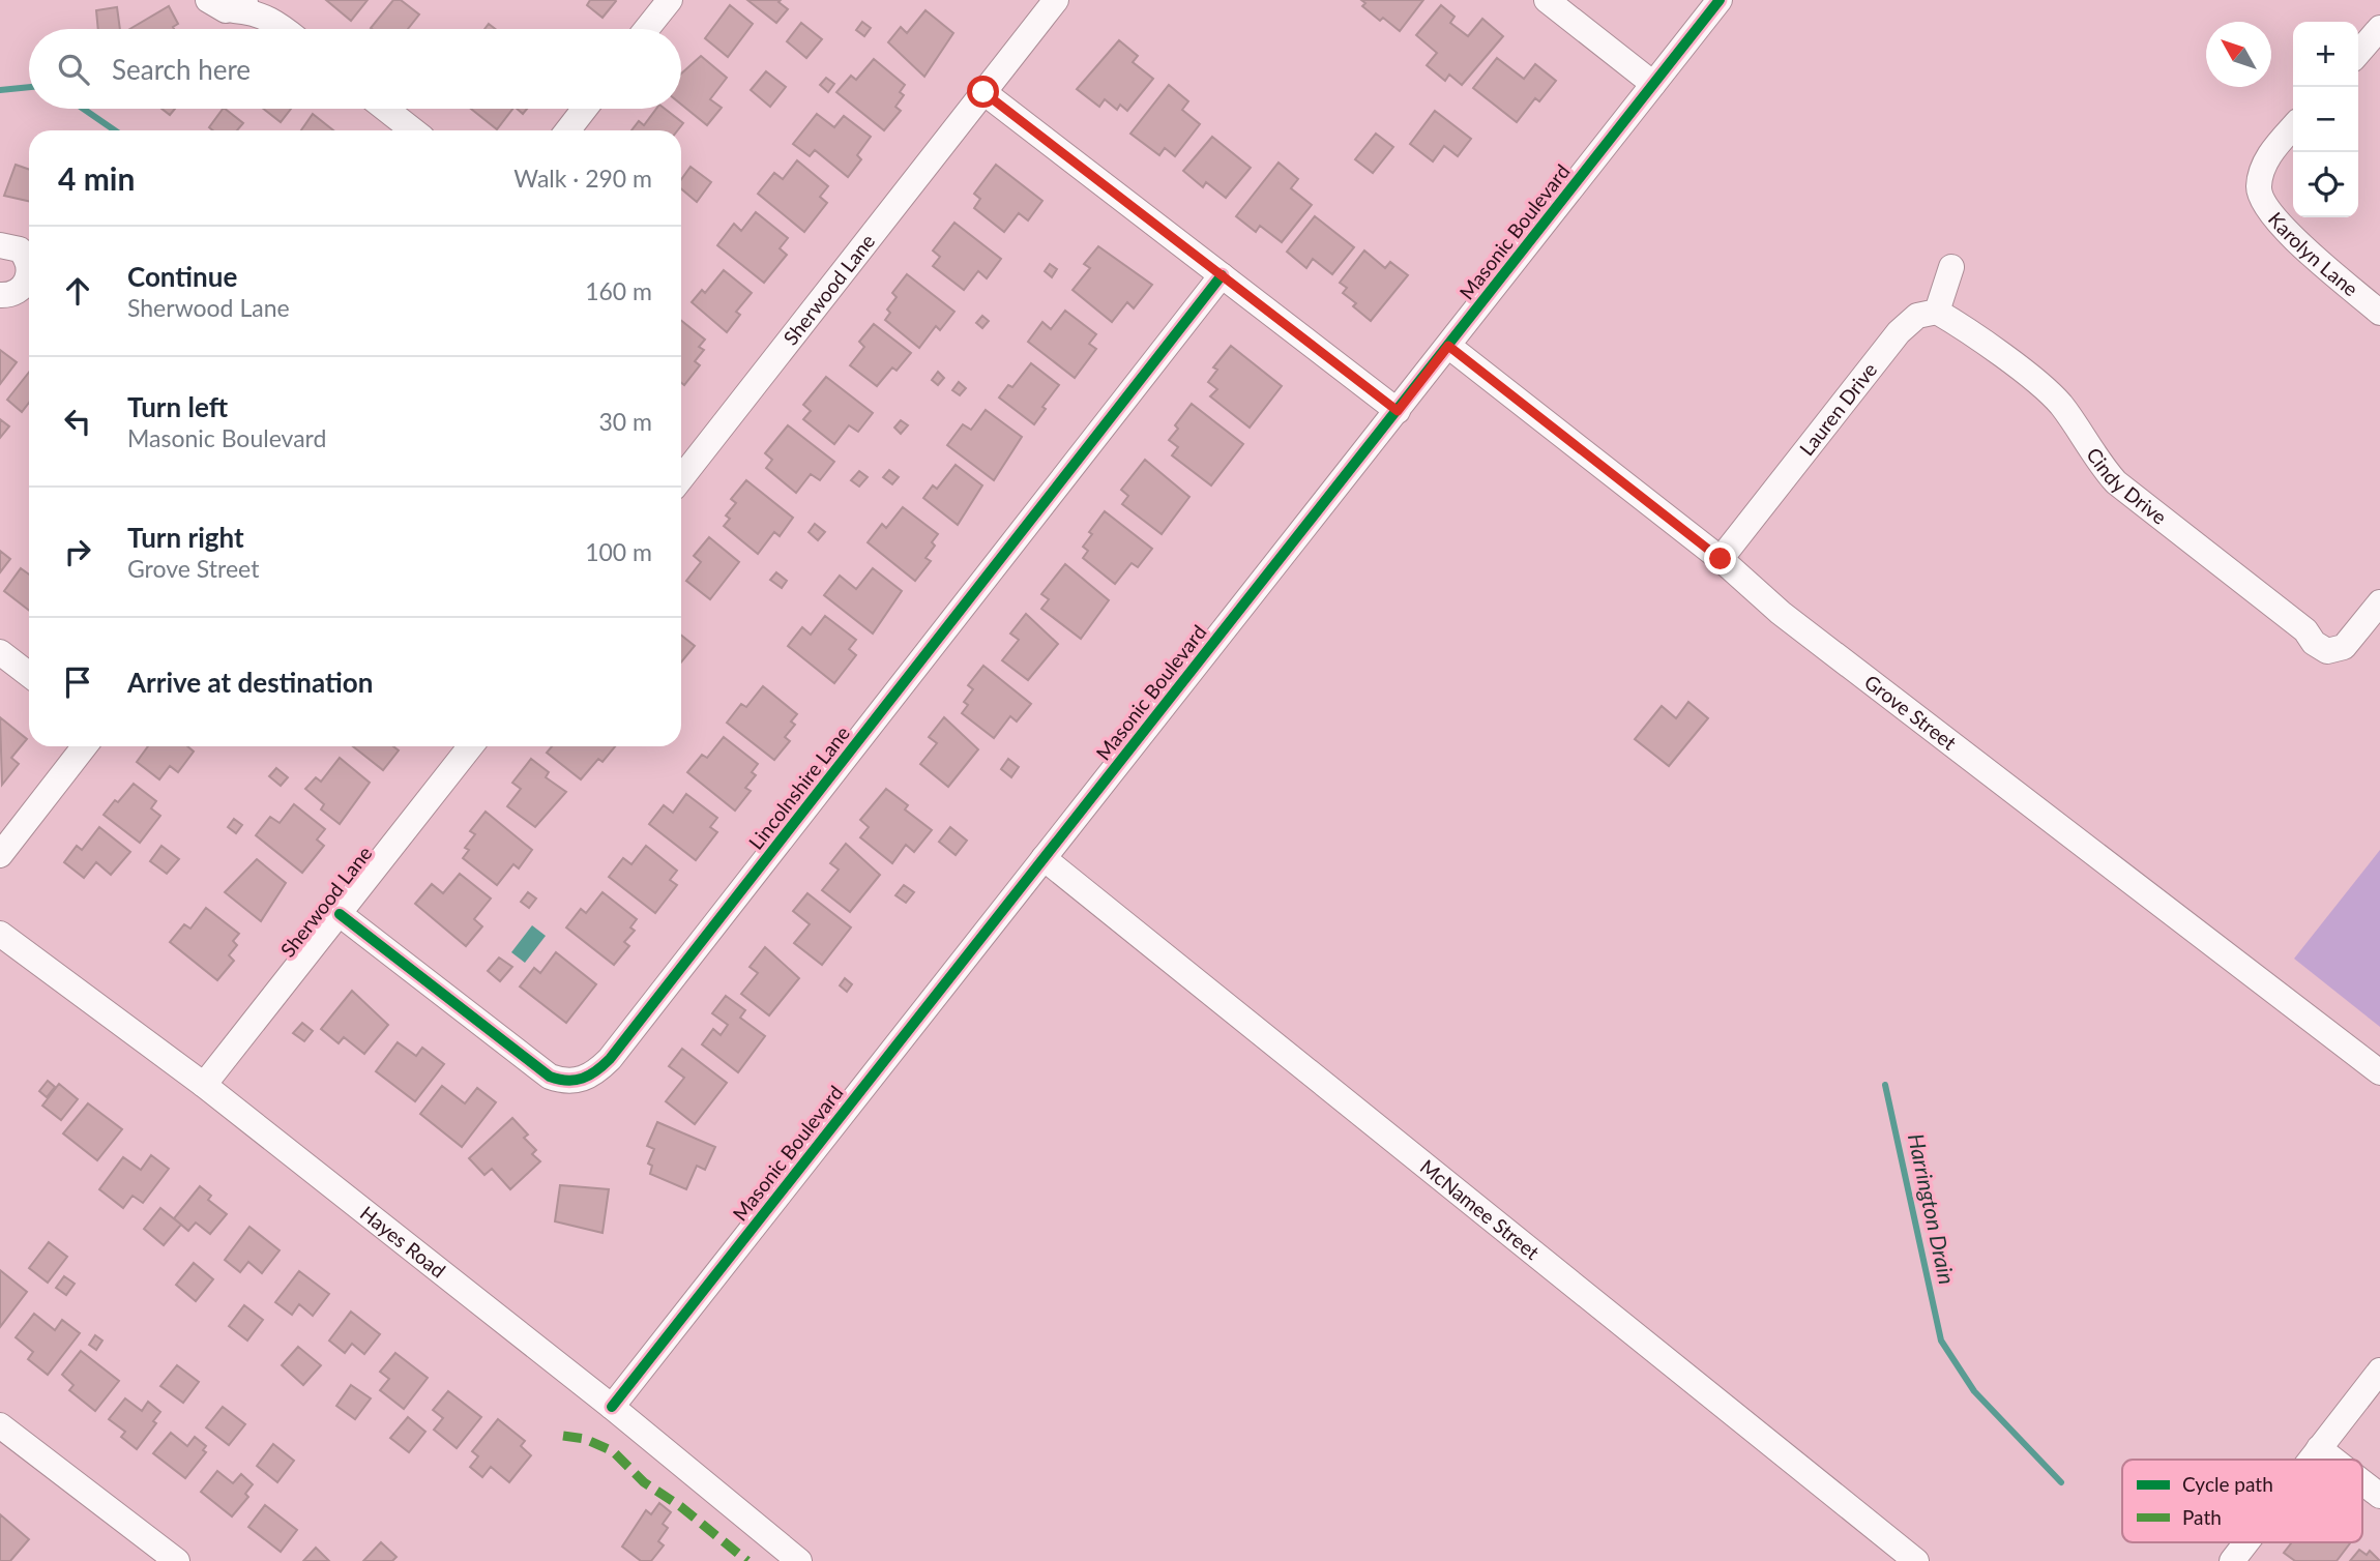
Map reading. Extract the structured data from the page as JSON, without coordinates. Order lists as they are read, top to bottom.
{
  "streets": {
    "street": [
      "Masonic Boulevard",
      "Karolyn Lane",
      "Sherwood Lane",
      "Lauren Drive",
      "Cindy Drive",
      "Grove Street",
      "Lincolnshire Lane",
      "McNamee Street",
      "Hayes Road"
    ]
  },
  "crossings": [
    ["Masonic Boulevard", "Grove Street"],
    ["Masonic Boulevard", "McNamee Street"],
    ["Masonic Boulevard", "Hayes Road"],
    ["Sherwood Lane", "Lincolnshire Lane"],
    ["Sherwood Lane", "Hayes Road"],
    ["Lauren Drive", "Cindy Drive"],
    ["Lauren Drive", "Grove Street"]
  ],
  "water": ["Harrington Drain"],
  "legend": ["Cycle path", "Path"],
  "north": "top left",
  "page": {
    "map_buttons": ["+", "−"],
    "search": "Search here",
    "heading": ["4 min", "Walk · 290 m"],
    "list": [
      ["Continue", "Sherwood Lane", "160 m"],
      ["Turn left", "Masonic Boulevard", "30 m"],
      ["Turn right", "Grove Street", "100 m"],
      "Arrive at destination"
    ]
  }
}
